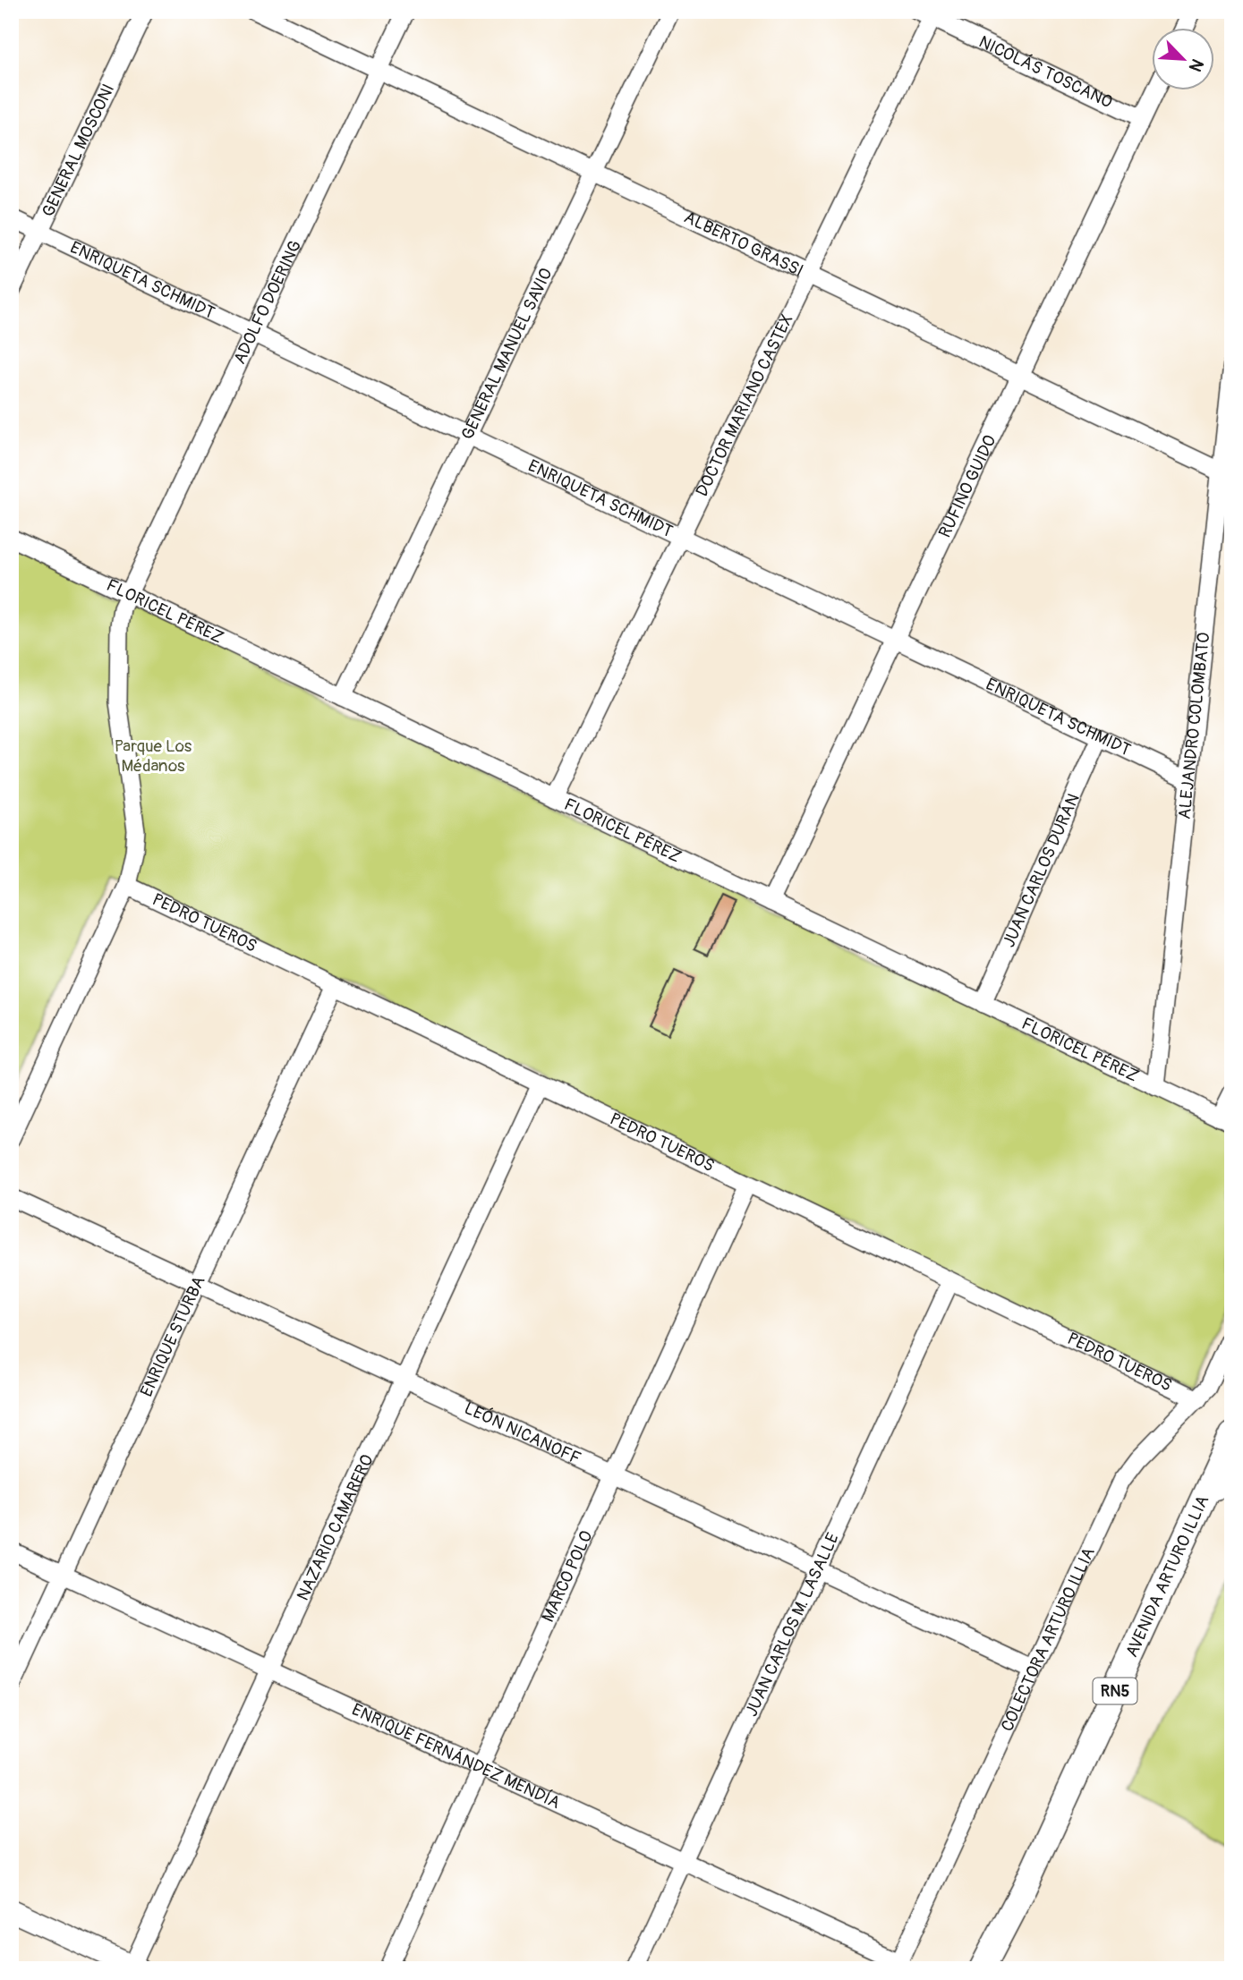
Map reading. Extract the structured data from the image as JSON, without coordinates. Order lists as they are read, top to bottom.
{
  "streets": {
    "highway": ["AVENIDA ARTURO ILLIA", "RN5"],
    "street": [
      "NICOLÁS TOSCANO",
      "GENERAL MOSCONI",
      "ALBERTO GRASSI",
      "ENRIQUETA SCHMIDT",
      "ADOLFO DOERING",
      "GENERAL MANUEL SAVIO",
      "DOCTOR MARIANO CASTEX",
      "RUFINO GUIDO",
      "FLORICEL PÉREZ",
      "ALEJANDRO COLOMBATO",
      "JUAN CARLOS DURÁN",
      "PEDRO TUEROS",
      "ENRIQUE STURBA",
      "LEÓN NICANOFF",
      "NAZARIO CAMARERO",
      "MARCO POLO",
      "JUAN CARLOS M. LASALLE",
      "COLECTORA ARTURO ILLIA",
      "ENRIQUE FERNÁNDEZ MENDÍA"
    ]
  },
  "crossings": [
    ["NICOLÁS TOSCANO", "DOCTOR MARIANO CASTEX"],
    ["NICOLÁS TOSCANO", "RUFINO GUIDO"],
    ["GENERAL MOSCONI", "ENRIQUETA SCHMIDT"],
    ["ALBERTO GRASSI", "ADOLFO DOERING"],
    ["ALBERTO GRASSI", "GENERAL MANUEL SAVIO"],
    ["ALBERTO GRASSI", "DOCTOR MARIANO CASTEX"],
    ["ALBERTO GRASSI", "RUFINO GUIDO"],
    ["ALBERTO GRASSI", "ALEJANDRO COLOMBATO"],
    ["ENRIQUETA SCHMIDT", "ADOLFO DOERING"],
    ["ENRIQUETA SCHMIDT", "GENERAL MANUEL SAVIO"],
    ["ENRIQUETA SCHMIDT", "DOCTOR MARIANO CASTEX"],
    ["ENRIQUETA SCHMIDT", "RUFINO GUIDO"],
    ["ENRIQUETA SCHMIDT", "ALEJANDRO COLOMBATO"],
    ["ENRIQUETA SCHMIDT", "JUAN CARLOS DURÁN"],
    ["ADOLFO DOERING", "FLORICEL PÉREZ"],
    ["ADOLFO DOERING", "PEDRO TUEROS"],
    ["GENERAL MANUEL SAVIO", "FLORICEL PÉREZ"],
    ["DOCTOR MARIANO CASTEX", "FLORICEL PÉREZ"],
    ["RUFINO GUIDO", "FLORICEL PÉREZ"],
    ["FLORICEL PÉREZ", "ALEJANDRO COLOMBATO"],
    ["FLORICEL PÉREZ", "JUAN CARLOS DURÁN"],
    ["PEDRO TUEROS", "ENRIQUE STURBA"],
    ["PEDRO TUEROS", "NAZARIO CAMARERO"],
    ["PEDRO TUEROS", "MARCO POLO"],
    ["PEDRO TUEROS", "JUAN CARLOS M. LASALLE"],
    ["PEDRO TUEROS", "COLECTORA ARTURO ILLIA"],
    ["ENRIQUE STURBA", "LEÓN NICANOFF"],
    ["ENRIQUE STURBA", "ENRIQUE FERNÁNDEZ MENDÍA"],
    ["LEÓN NICANOFF", "NAZARIO CAMARERO"],
    ["LEÓN NICANOFF", "MARCO POLO"],
    ["LEÓN NICANOFF", "JUAN CARLOS M. LASALLE"],
    ["LEÓN NICANOFF", "COLECTORA ARTURO ILLIA"],
    ["NAZARIO CAMARERO", "ENRIQUE FERNÁNDEZ MENDÍA"],
    ["MARCO POLO", "ENRIQUE FERNÁNDEZ MENDÍA"],
    ["JUAN CARLOS M. LASALLE", "ENRIQUE FERNÁNDEZ MENDÍA"],
    ["COLECTORA ARTURO ILLIA", "ENRIQUE FERNÁNDEZ MENDÍA"]
  ],
  "parks": ["Parque Los Médanos"],
  "north": "bottom right"
}
